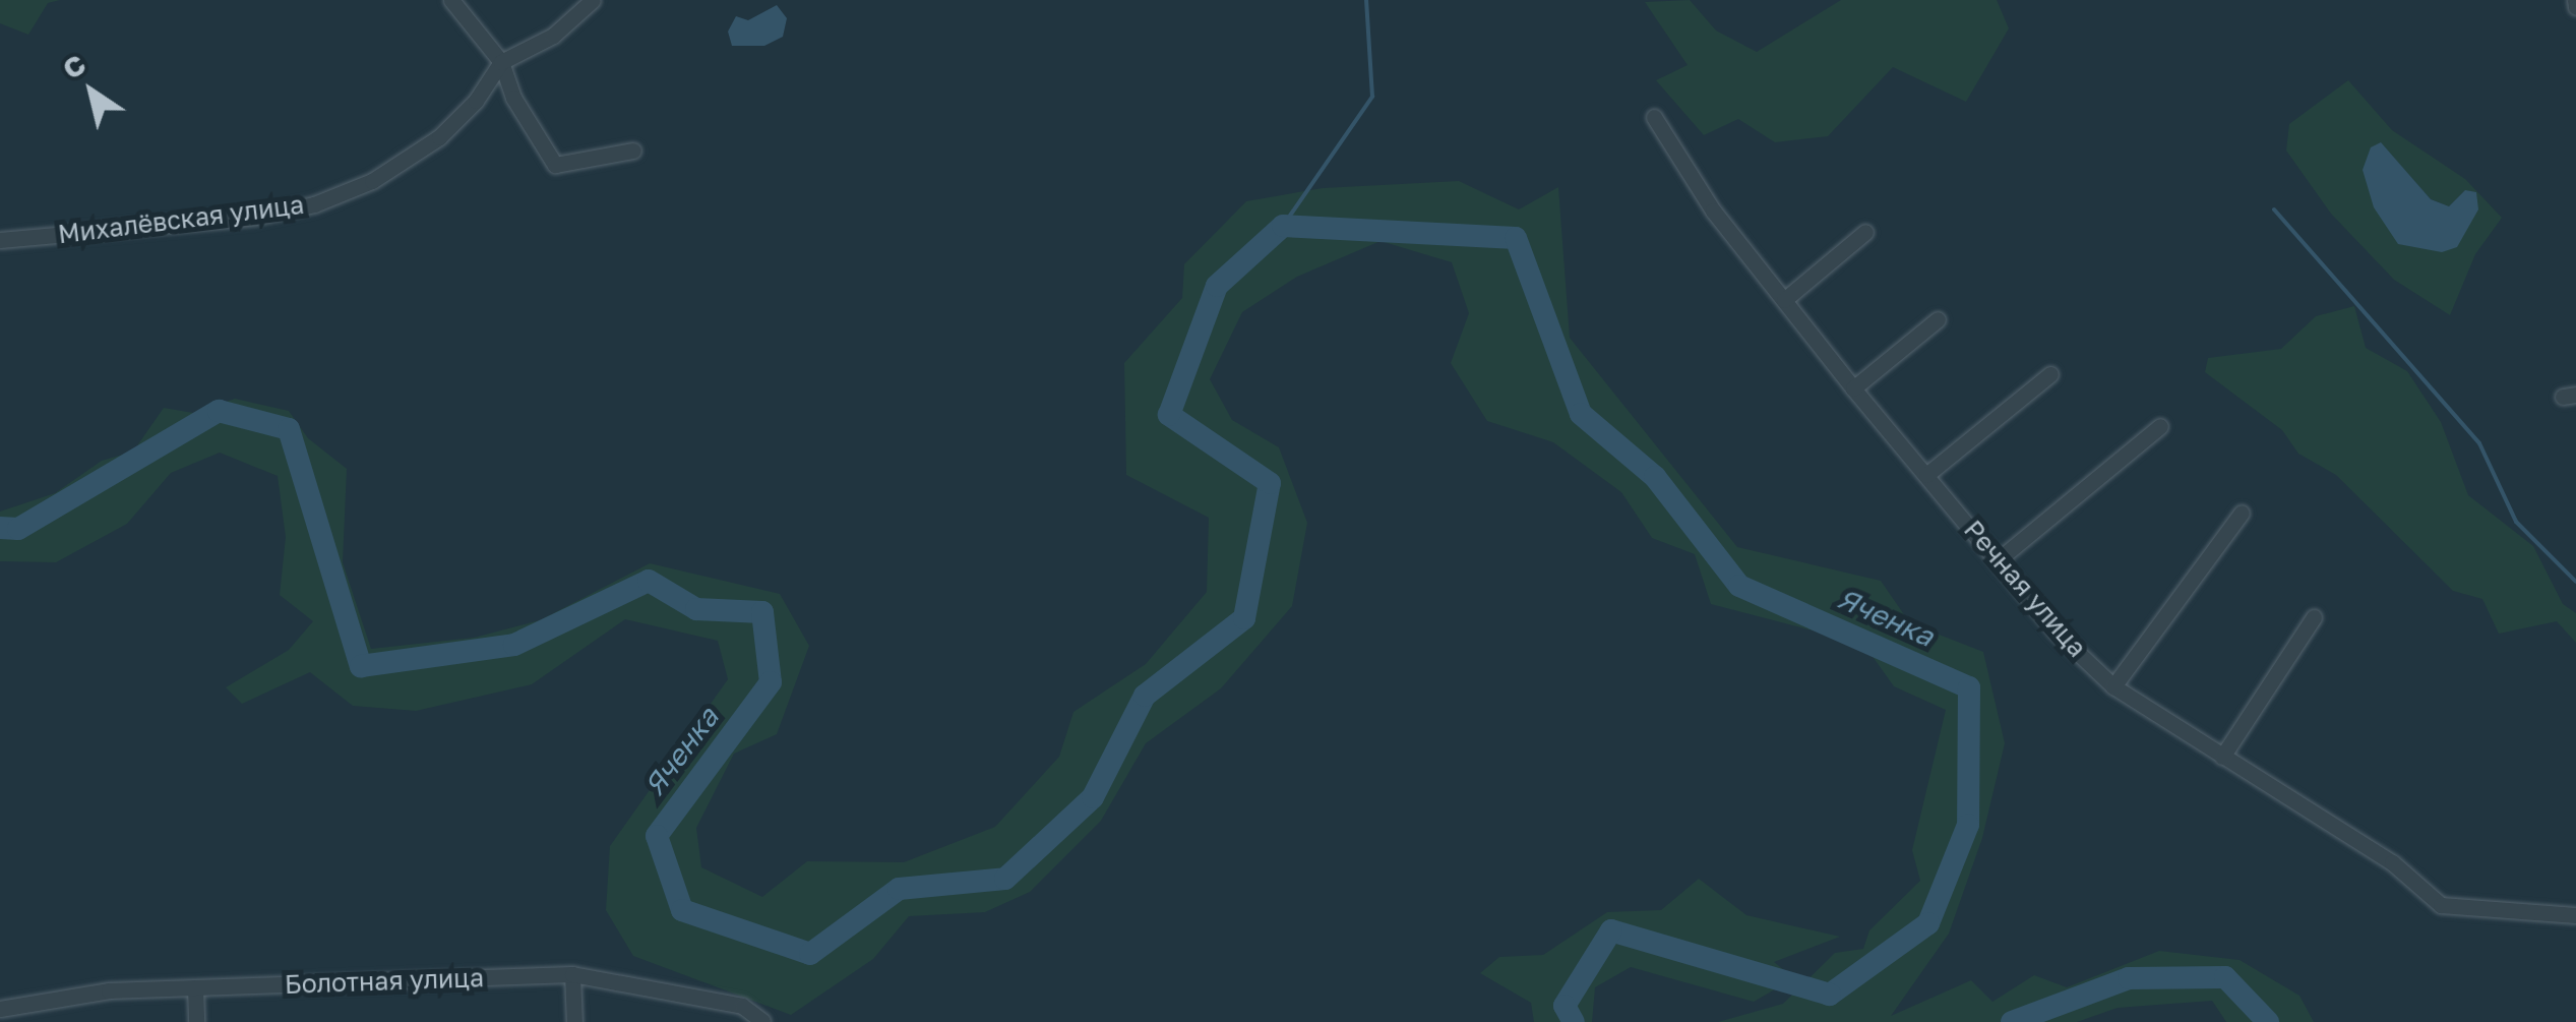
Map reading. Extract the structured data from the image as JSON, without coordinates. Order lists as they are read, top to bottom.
{
  "streets": {
    "street": ["Михалёвская улица", "Речная улица", "Болотная улица"]
  },
  "water": ["Яченка"],
  "north": "top left"
}
